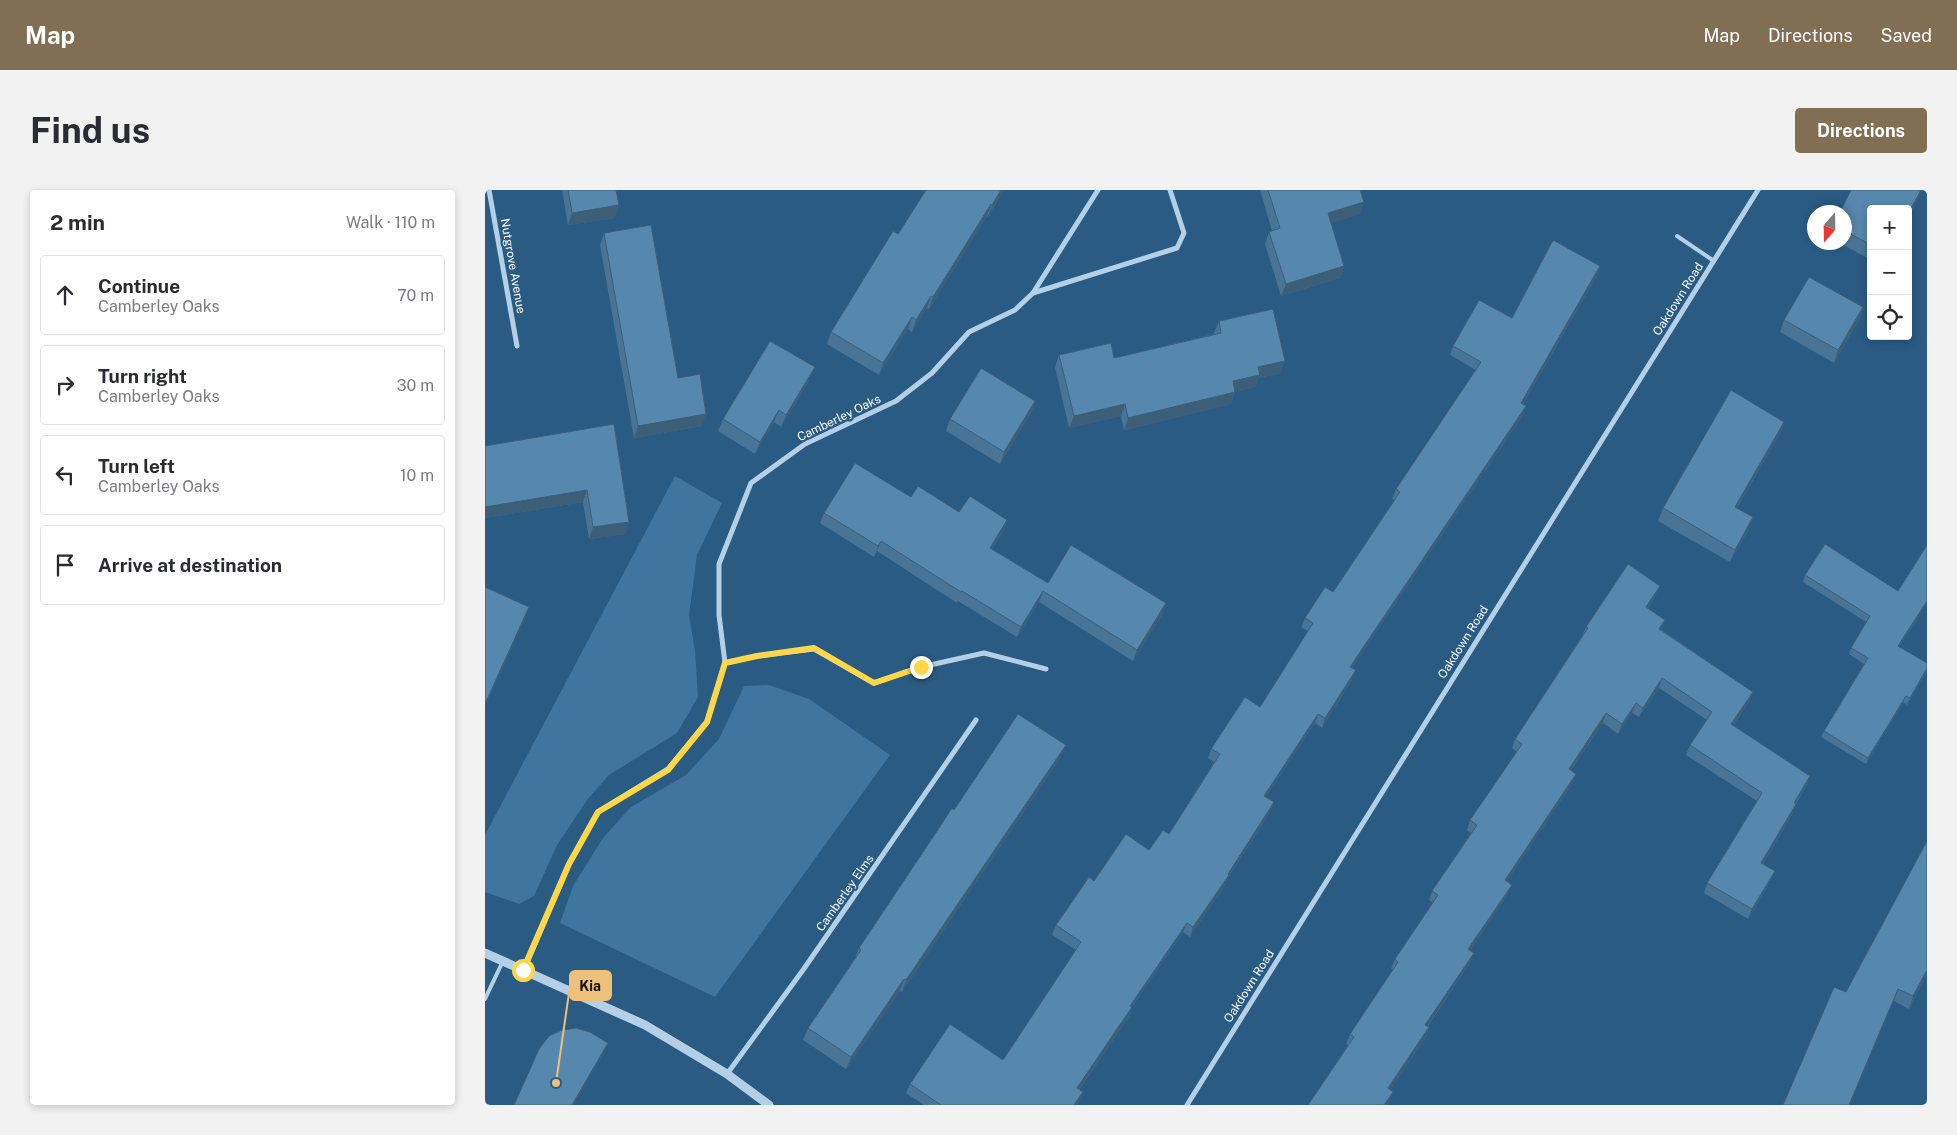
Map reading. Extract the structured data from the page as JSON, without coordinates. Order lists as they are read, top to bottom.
{
  "streets": {
    "street": [
      "Nutgrove Avenue",
      "Oakdown Road",
      "Camberley Oaks",
      "Camberley Elms"
    ]
  },
  "places": ["Kia"],
  "north": "bottom",
  "page": {
    "header": "Map",
    "nav": ["Map", "Directions", "Saved"],
    "buttons": "Directions",
    "title": "Find us",
    "heading": ["2 min", "Walk · 110 m"],
    "map_buttons": ["+", "−"],
    "list": [
      ["Continue", "Camberley Oaks", "70 m"],
      ["Turn right", "Camberley Oaks", "30 m"],
      ["Turn left", "Camberley Oaks", "10 m"],
      "Arrive at destination"
    ]
  }
}
